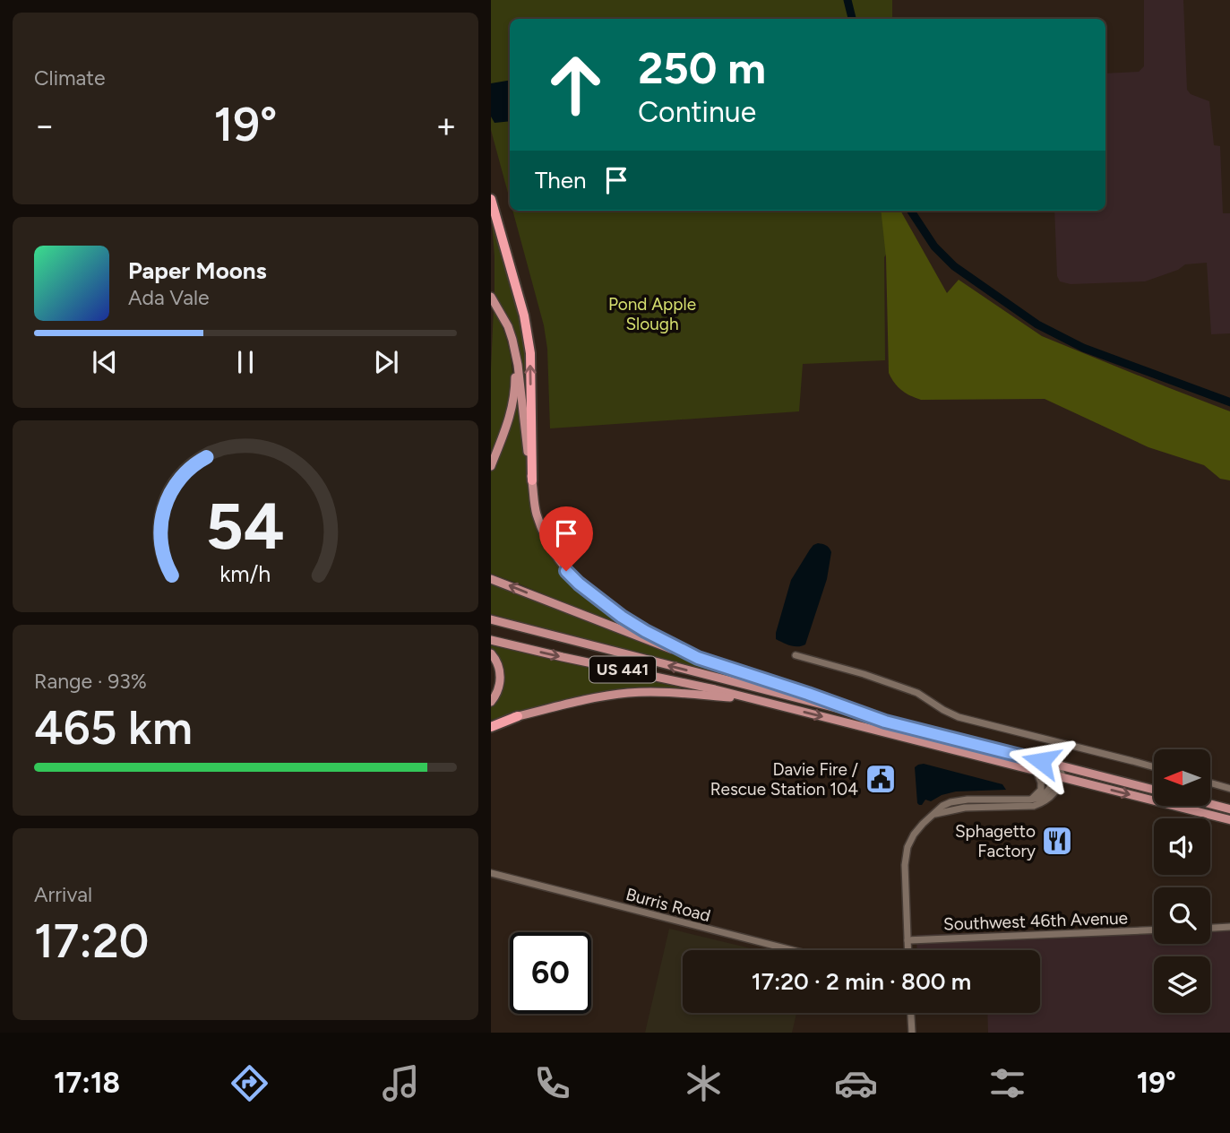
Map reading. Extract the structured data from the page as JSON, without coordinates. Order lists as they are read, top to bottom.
{
  "streets": {
    "main road": ["US 441"],
    "street": ["Burris Road", "Southwest 46th Avenue"]
  },
  "parks": ["Pond Apple Slough"],
  "places": {
    "public building": ["Davie Fire / Rescue Station 104"],
    "restaurant": ["Sphagetto Factory"]
  },
  "north": "left",
  "page": {
    "tile": [
      "Climate",
      ["Range · 93%", "465 km"],
      ["Arrival", "17:20"]
    ],
    "turn": ["250 m", "Continue"],
    "heat": ["−", "19°", "+"],
    "then": "Then",
    "song": ["Paper Moons", "Ada Vale"],
    "limit": "60",
    "trip": "17:20 · 2 min · 800 m",
    "tabs": ["17:18", "19°"],
    "gauge": ["54", "km/h"]
  }
}
